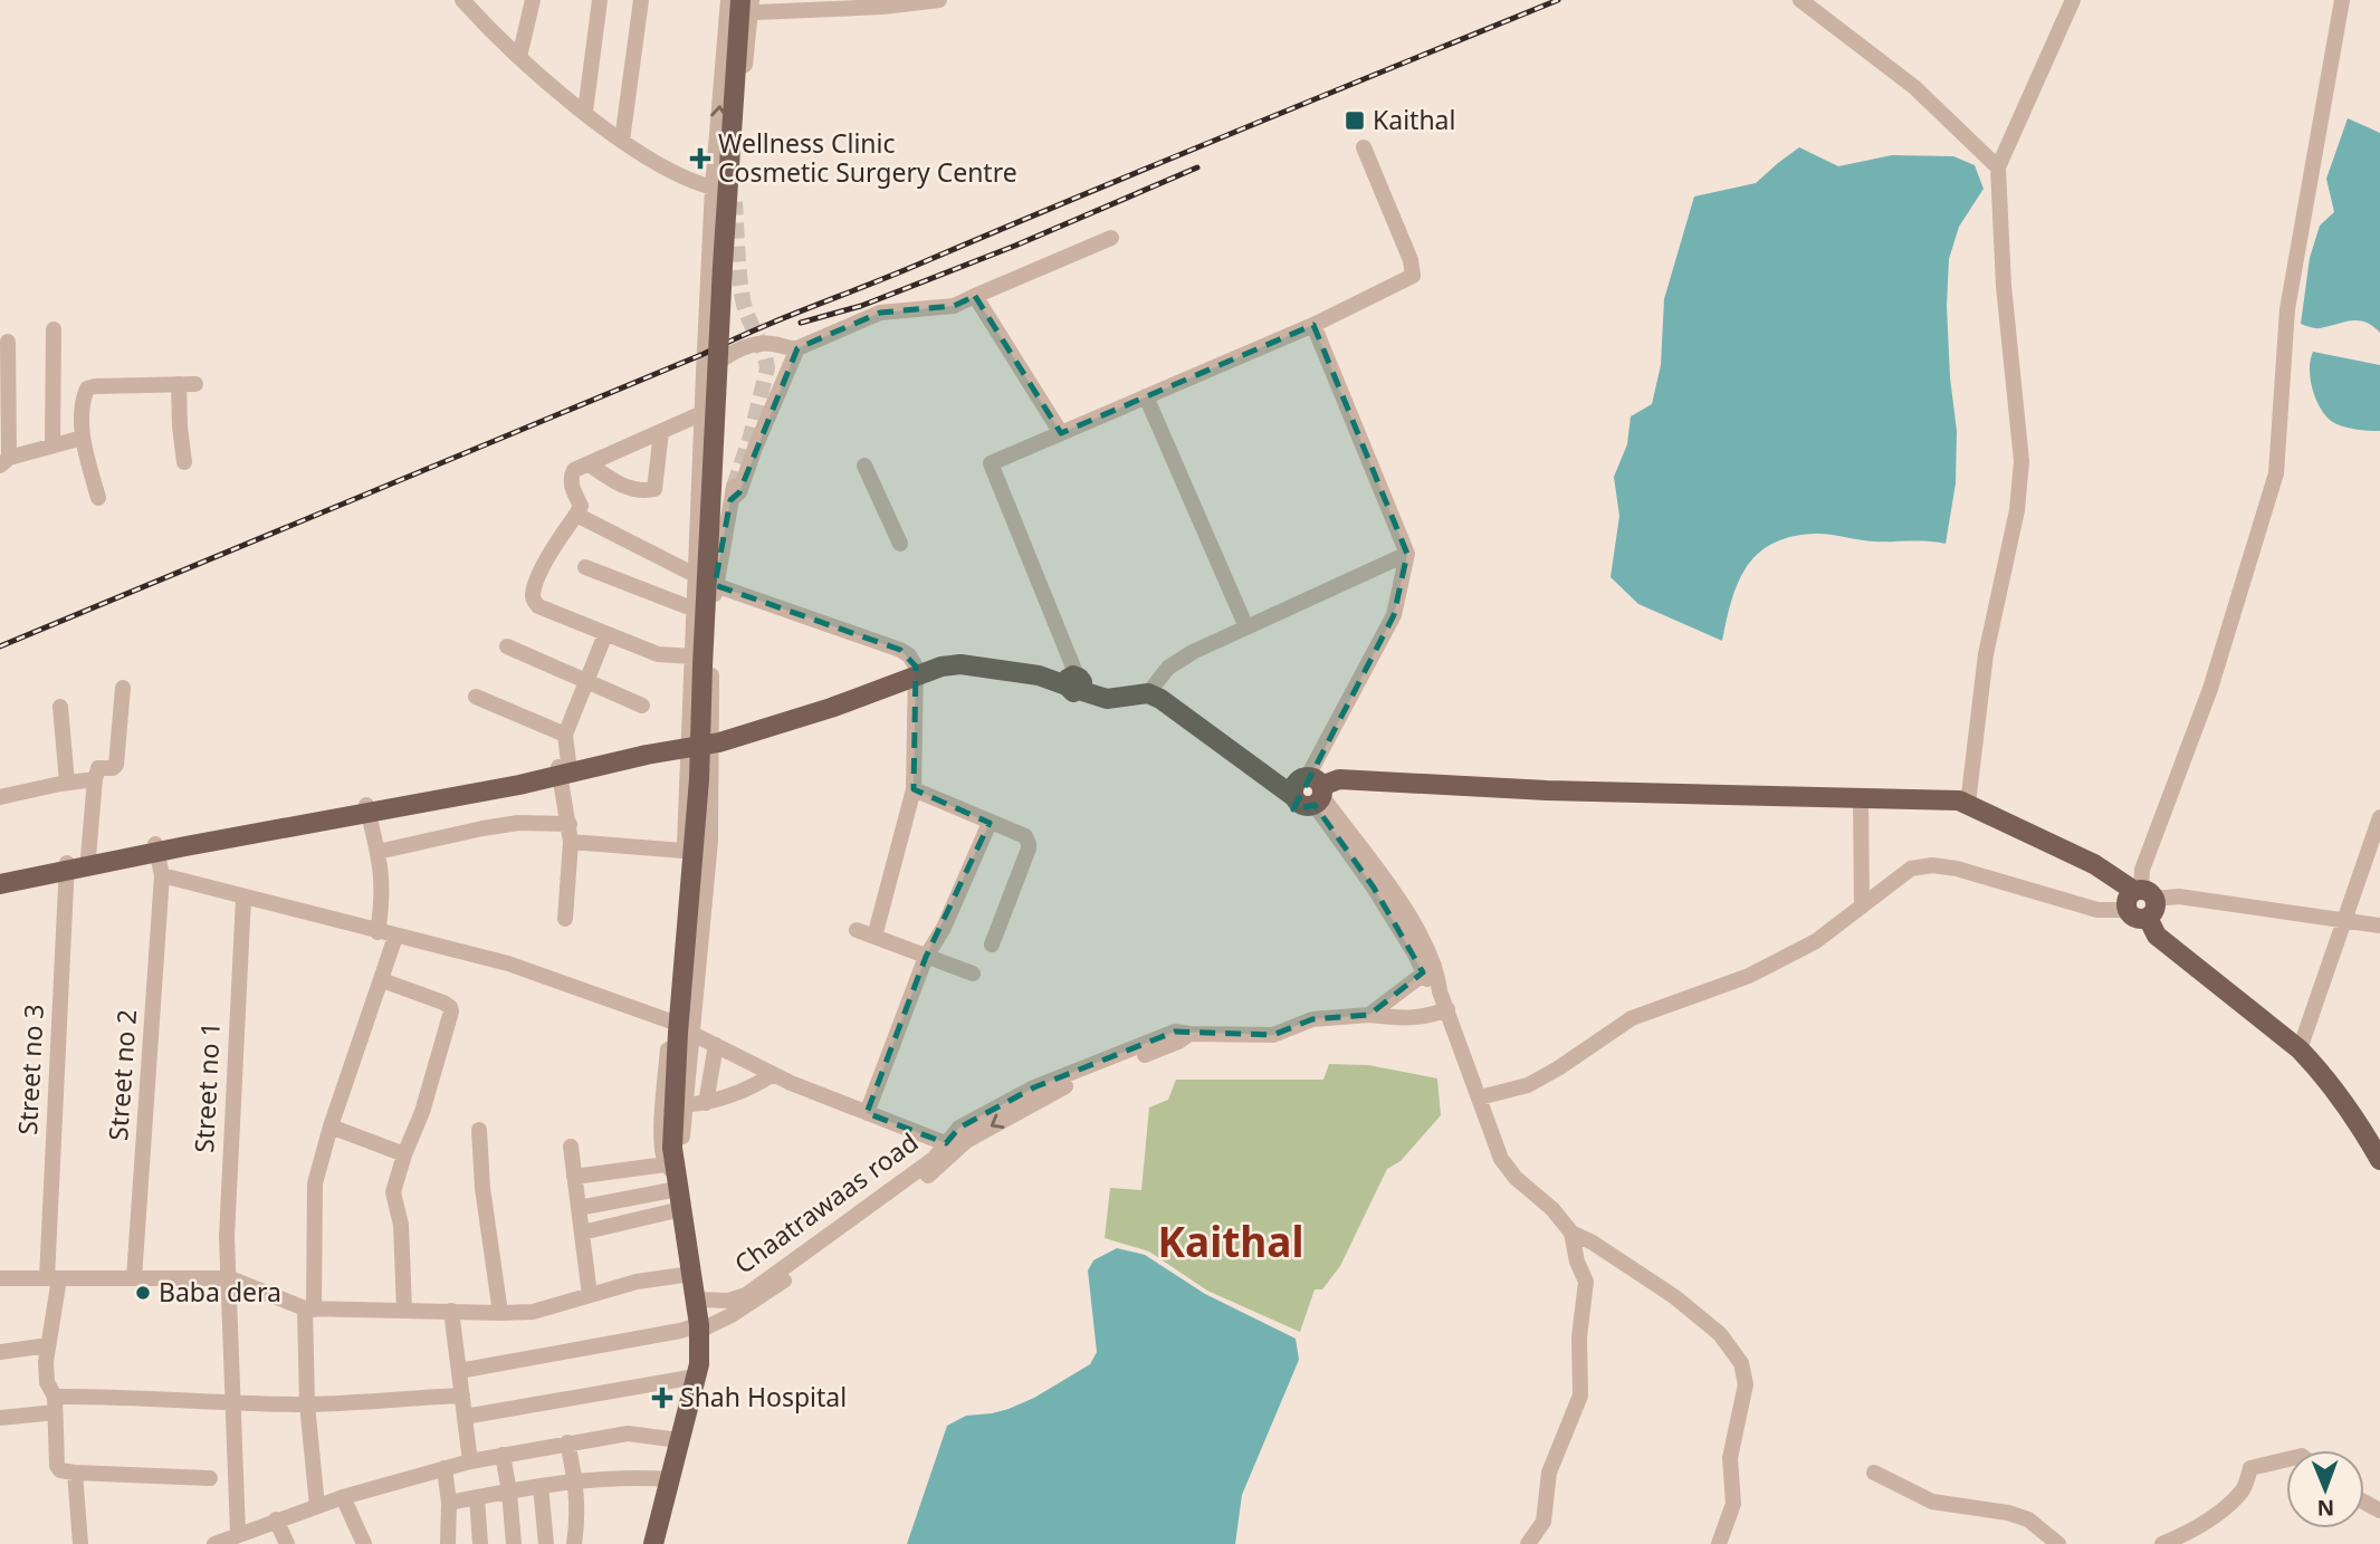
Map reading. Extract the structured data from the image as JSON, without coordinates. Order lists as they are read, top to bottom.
{
  "streets": {
    "street": [
      "Street no 3",
      "Street no 2",
      "Street no 1",
      "Chaatrawaas road"
    ]
  },
  "districts": ["Kaithal"],
  "places": {
    "transit": ["Kaithal"],
    "health": ["Wellness Clinic Cosmetic Surgery Centre", "Shah Hospital"],
    "other": ["Baba dera"]
  },
  "north": "bottom"
}
